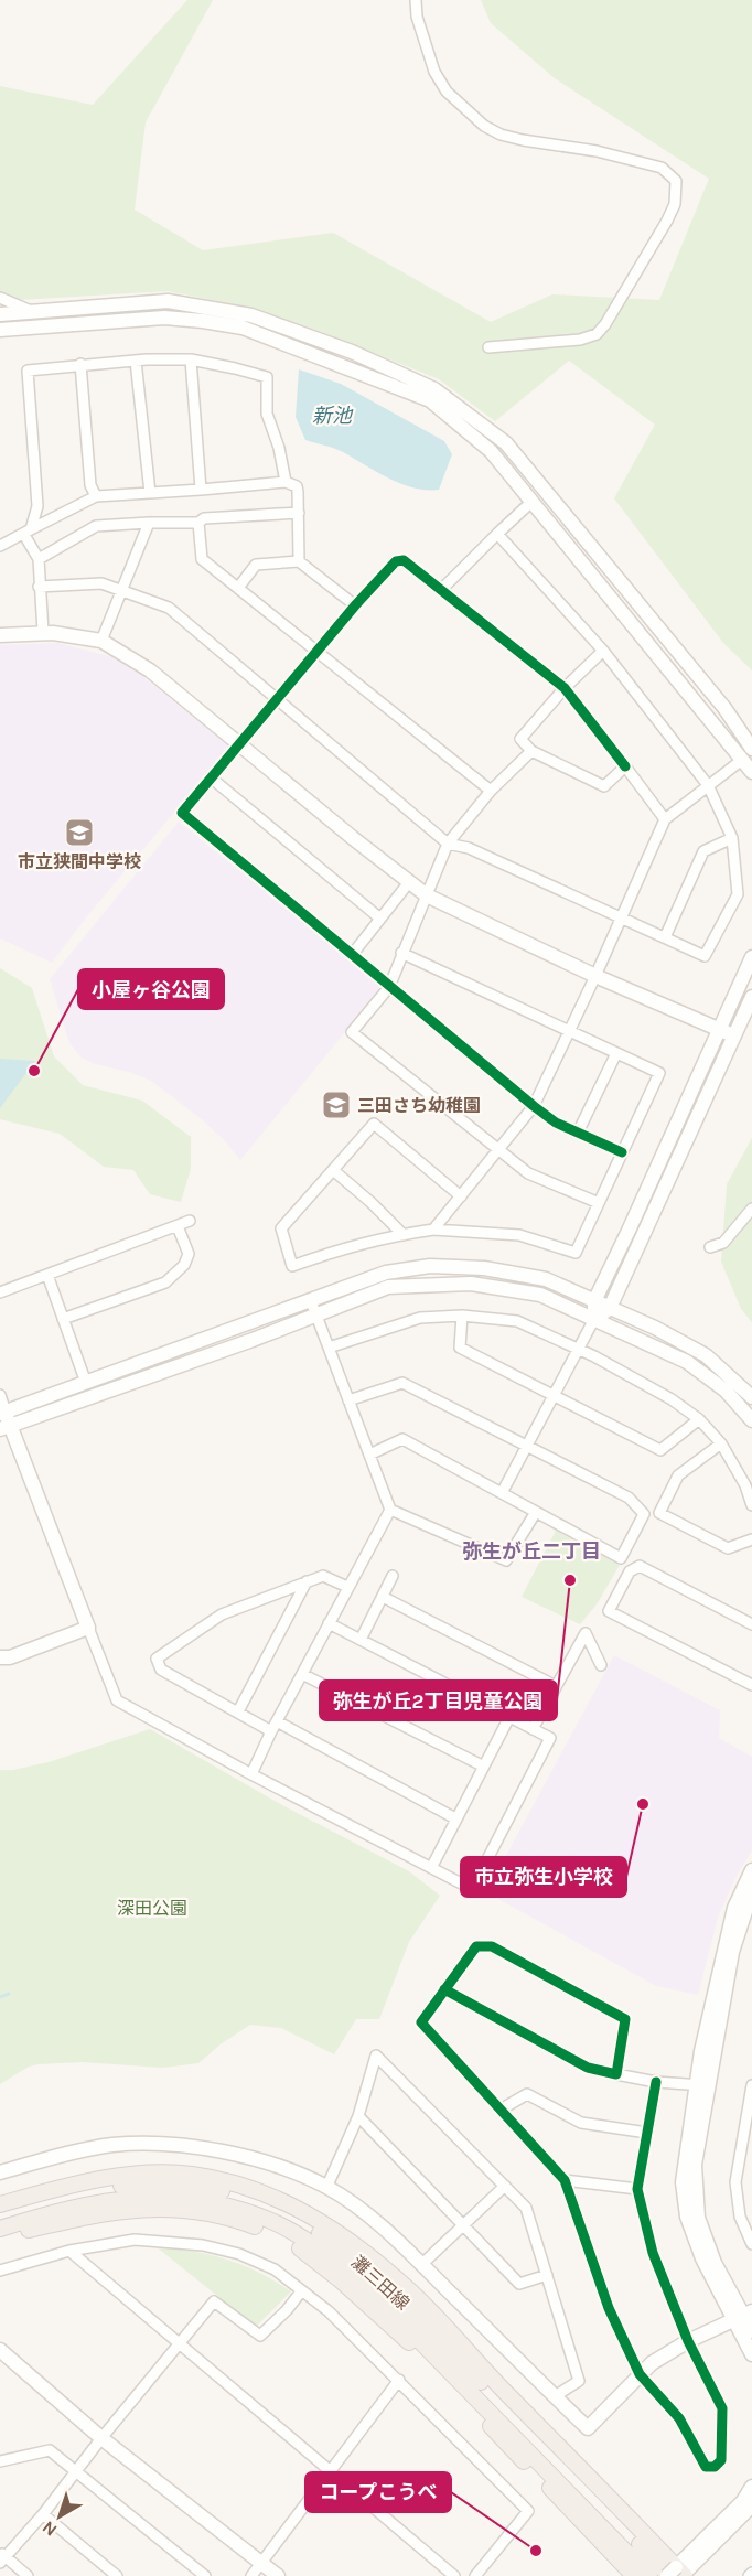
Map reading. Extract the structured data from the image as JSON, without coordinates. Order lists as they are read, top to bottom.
{
  "streets": {
    "main road": ["灘三田線"]
  },
  "districts": ["弥生が丘二丁目"],
  "water": ["新池"],
  "parks": ["深田公園"],
  "places": {
    "school or university": ["市立狭間中学校", "三田さち幼稚園"],
    "other": [
      "小屋ヶ谷公園",
      "弥生が丘2丁目児童公園",
      "市立弥生小学校",
      "コープこうべ"
    ]
  },
  "north": "bottom left"
}
